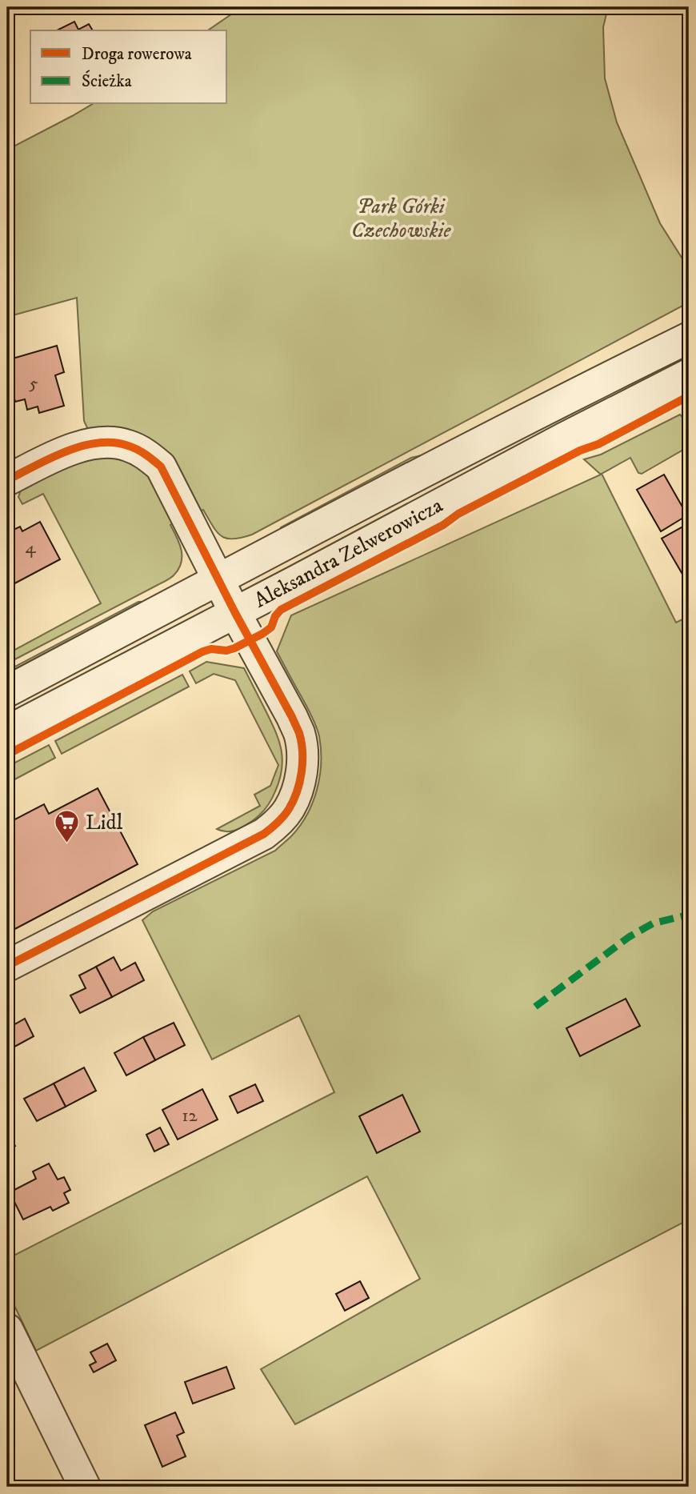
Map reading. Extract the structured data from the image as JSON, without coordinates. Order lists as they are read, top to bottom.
{
  "streets": {
    "street": ["Aleksandra Zelwerowicza"]
  },
  "parks": ["Park Górki Czechowskie"],
  "places": {
    "supermarket": ["Lidl"]
  },
  "house_numbers": ["5", "4", "12"],
  "legend": ["Droga rowerowa", "Ścieżka"]
}
